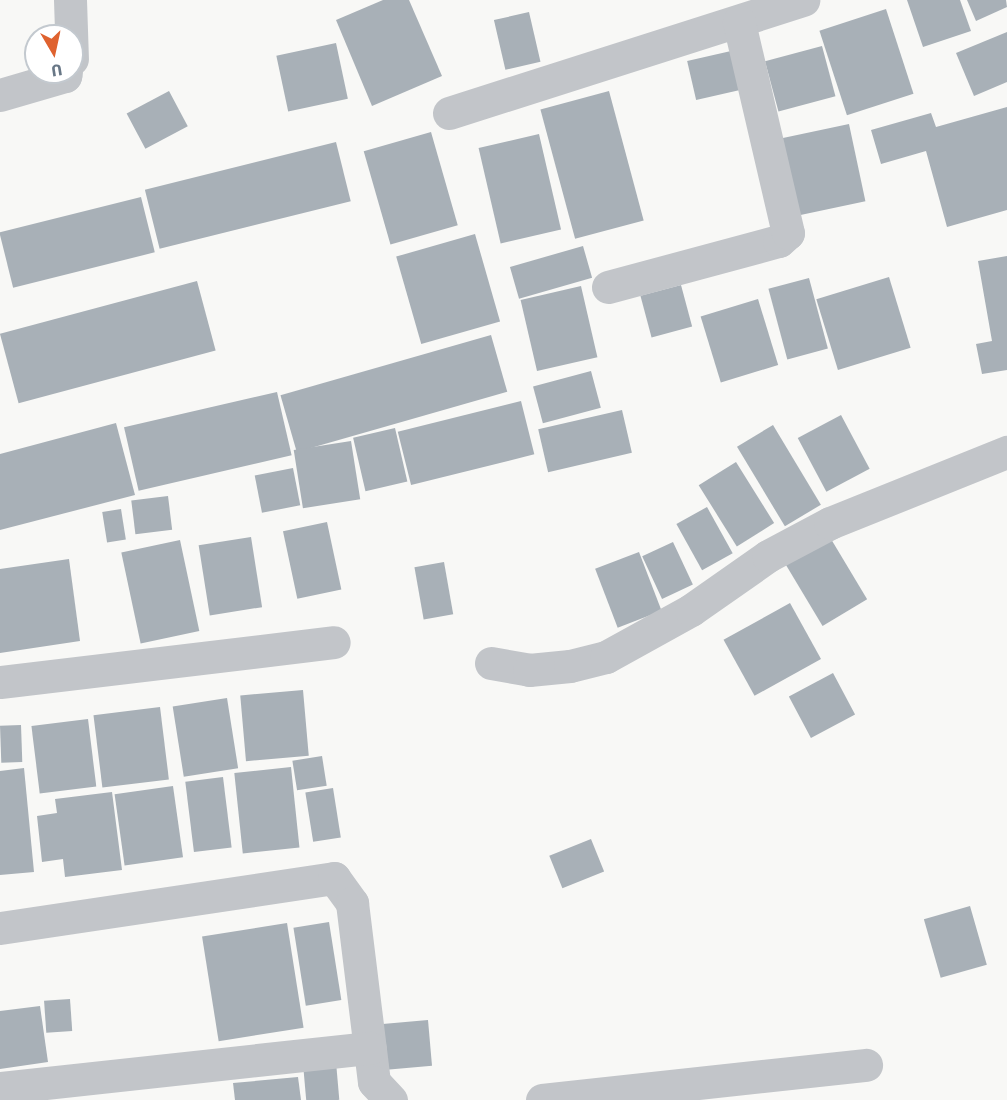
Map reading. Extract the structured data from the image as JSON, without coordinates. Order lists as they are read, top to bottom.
{
  "north": "bottom"
}
